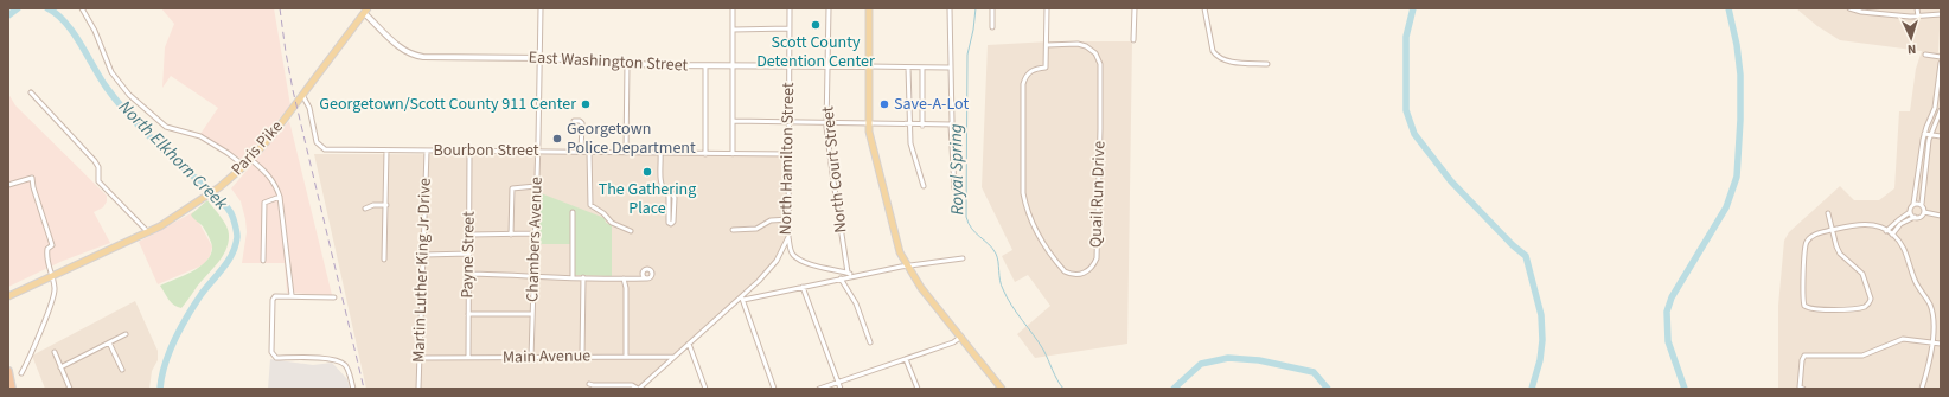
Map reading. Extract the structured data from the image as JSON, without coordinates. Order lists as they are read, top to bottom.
{
  "streets": {
    "main road": ["Paris Pike"],
    "street": [
      "East Washington Street",
      "Bourbon Street",
      "North Hamilton Street",
      "North Court Street",
      "Quail Run Drive",
      "Chambers Avenue",
      "Payne Street",
      "Martin Luther King Jr Drive",
      "Main Avenue"
    ]
  },
  "crossings": [
    ["East Washington Street", "Paris Pike"],
    ["East Washington Street", "North Hamilton Street"],
    ["East Washington Street", "North Court Street"],
    ["East Washington Street", "Chambers Avenue"],
    ["Paris Pike", "Bourbon Street"],
    ["Bourbon Street", "North Hamilton Street"],
    ["Bourbon Street", "Chambers Avenue"],
    ["Bourbon Street", "Payne Street"],
    ["Bourbon Street", "Martin Luther King Jr Drive"],
    ["North Hamilton Street", "Main Avenue"],
    ["Chambers Avenue", "Main Avenue"],
    ["Payne Street", "Main Avenue"],
    ["Martin Luther King Jr Drive", "Main Avenue"]
  ],
  "water": ["North Elkhorn Creek", "Royal Spring"],
  "places": [
    "Scott County Detention Center",
    "Georgetown/Scott County 911 Center",
    "Save-A-Lot",
    "Georgetown Police Department",
    "The Gathering Place"
  ],
  "north": "bottom"
}
